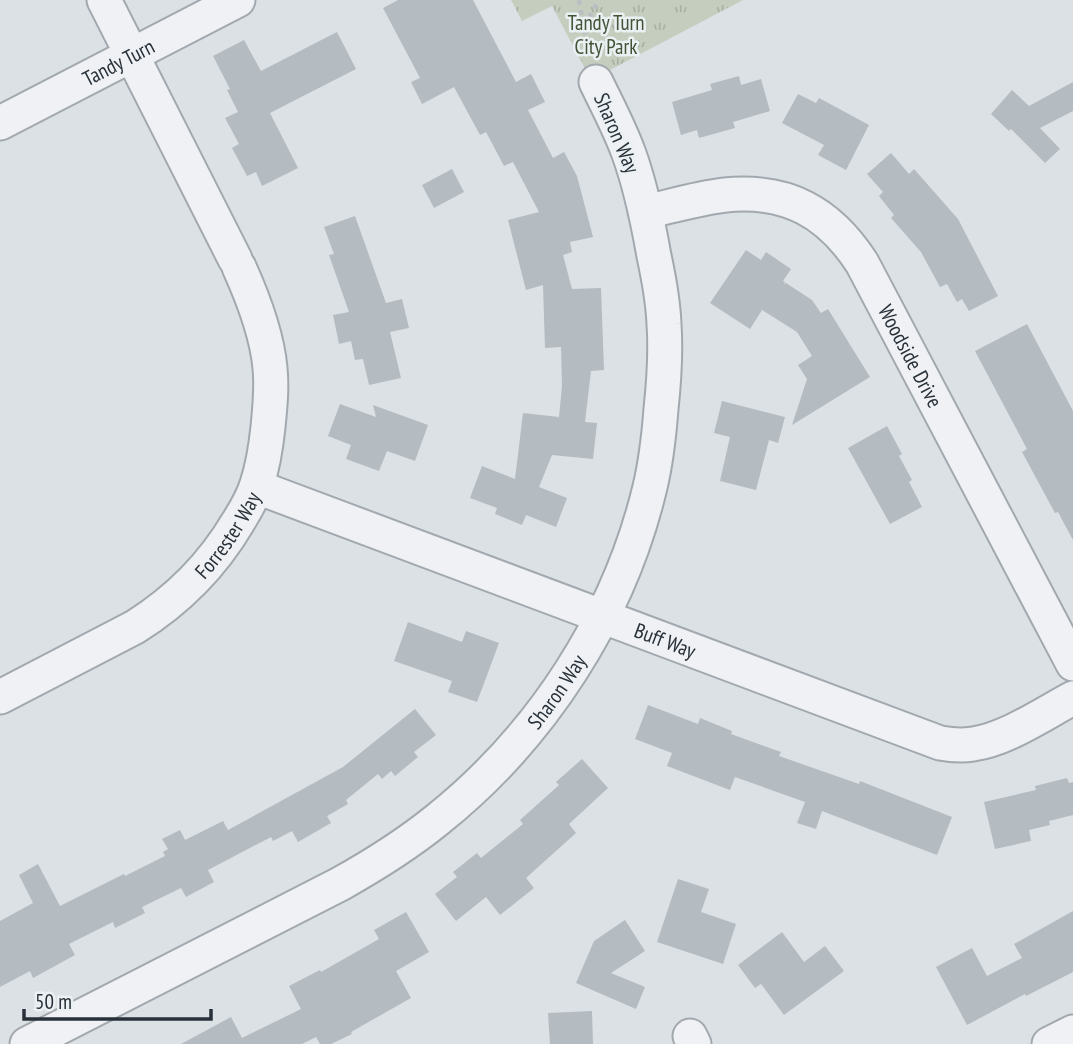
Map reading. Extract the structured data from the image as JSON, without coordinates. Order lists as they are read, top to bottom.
{
  "streets": {
    "street": [
      "Tandy Turn",
      "Sharon Way",
      "Woodside Drive",
      "Forrester Way",
      "Buff Way"
    ]
  },
  "crossings": [
    ["Tandy Turn", "Forrester Way"],
    ["Sharon Way", "Woodside Drive"],
    ["Sharon Way", "Buff Way"],
    ["Forrester Way", "Buff Way"]
  ],
  "parks": ["Tandy Turn City Park"],
  "scale_bar": "50 m"
}
